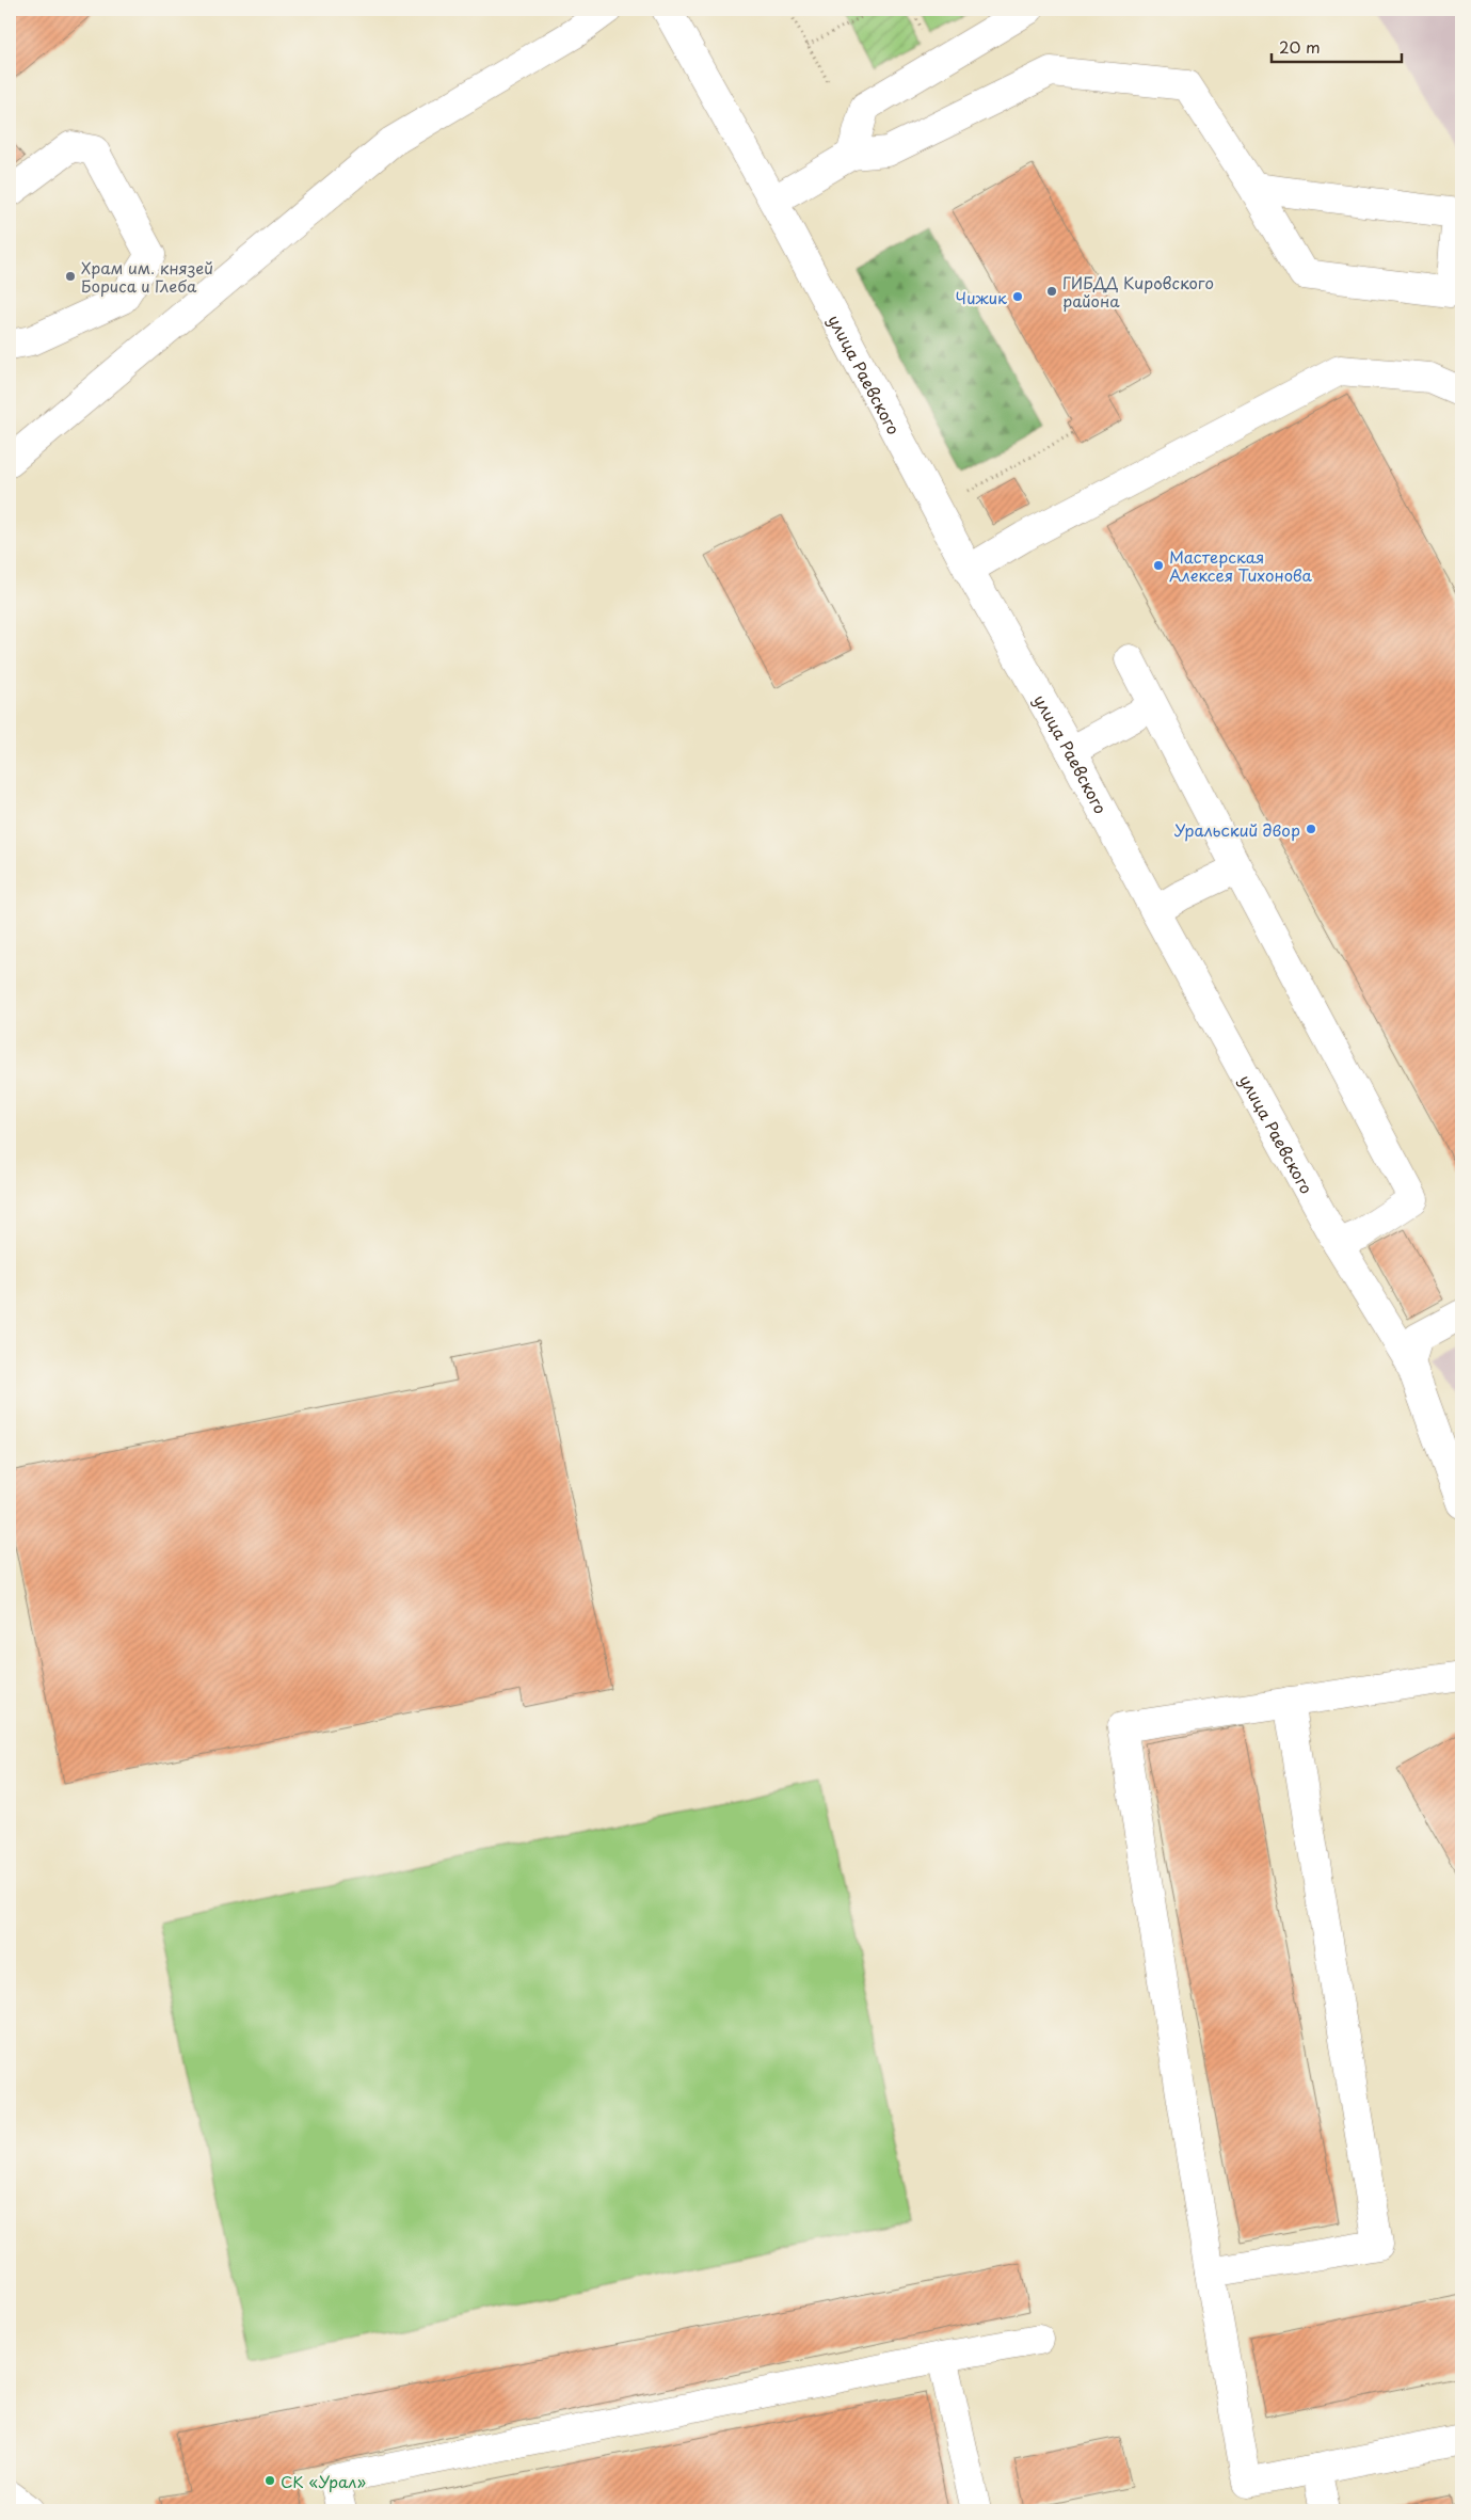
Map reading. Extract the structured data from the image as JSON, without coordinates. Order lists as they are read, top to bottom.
{
  "streets": {
    "street": ["улица Раевского"]
  },
  "places": [
    "Храм им. князей Бориса и Глеба",
    "ГИБДД Кировского района",
    "Чижик",
    "Мастерская Алексея Тихонова",
    "Уральский двор",
    "СК «Урал»"
  ],
  "scale_bar": "20 m"
}
